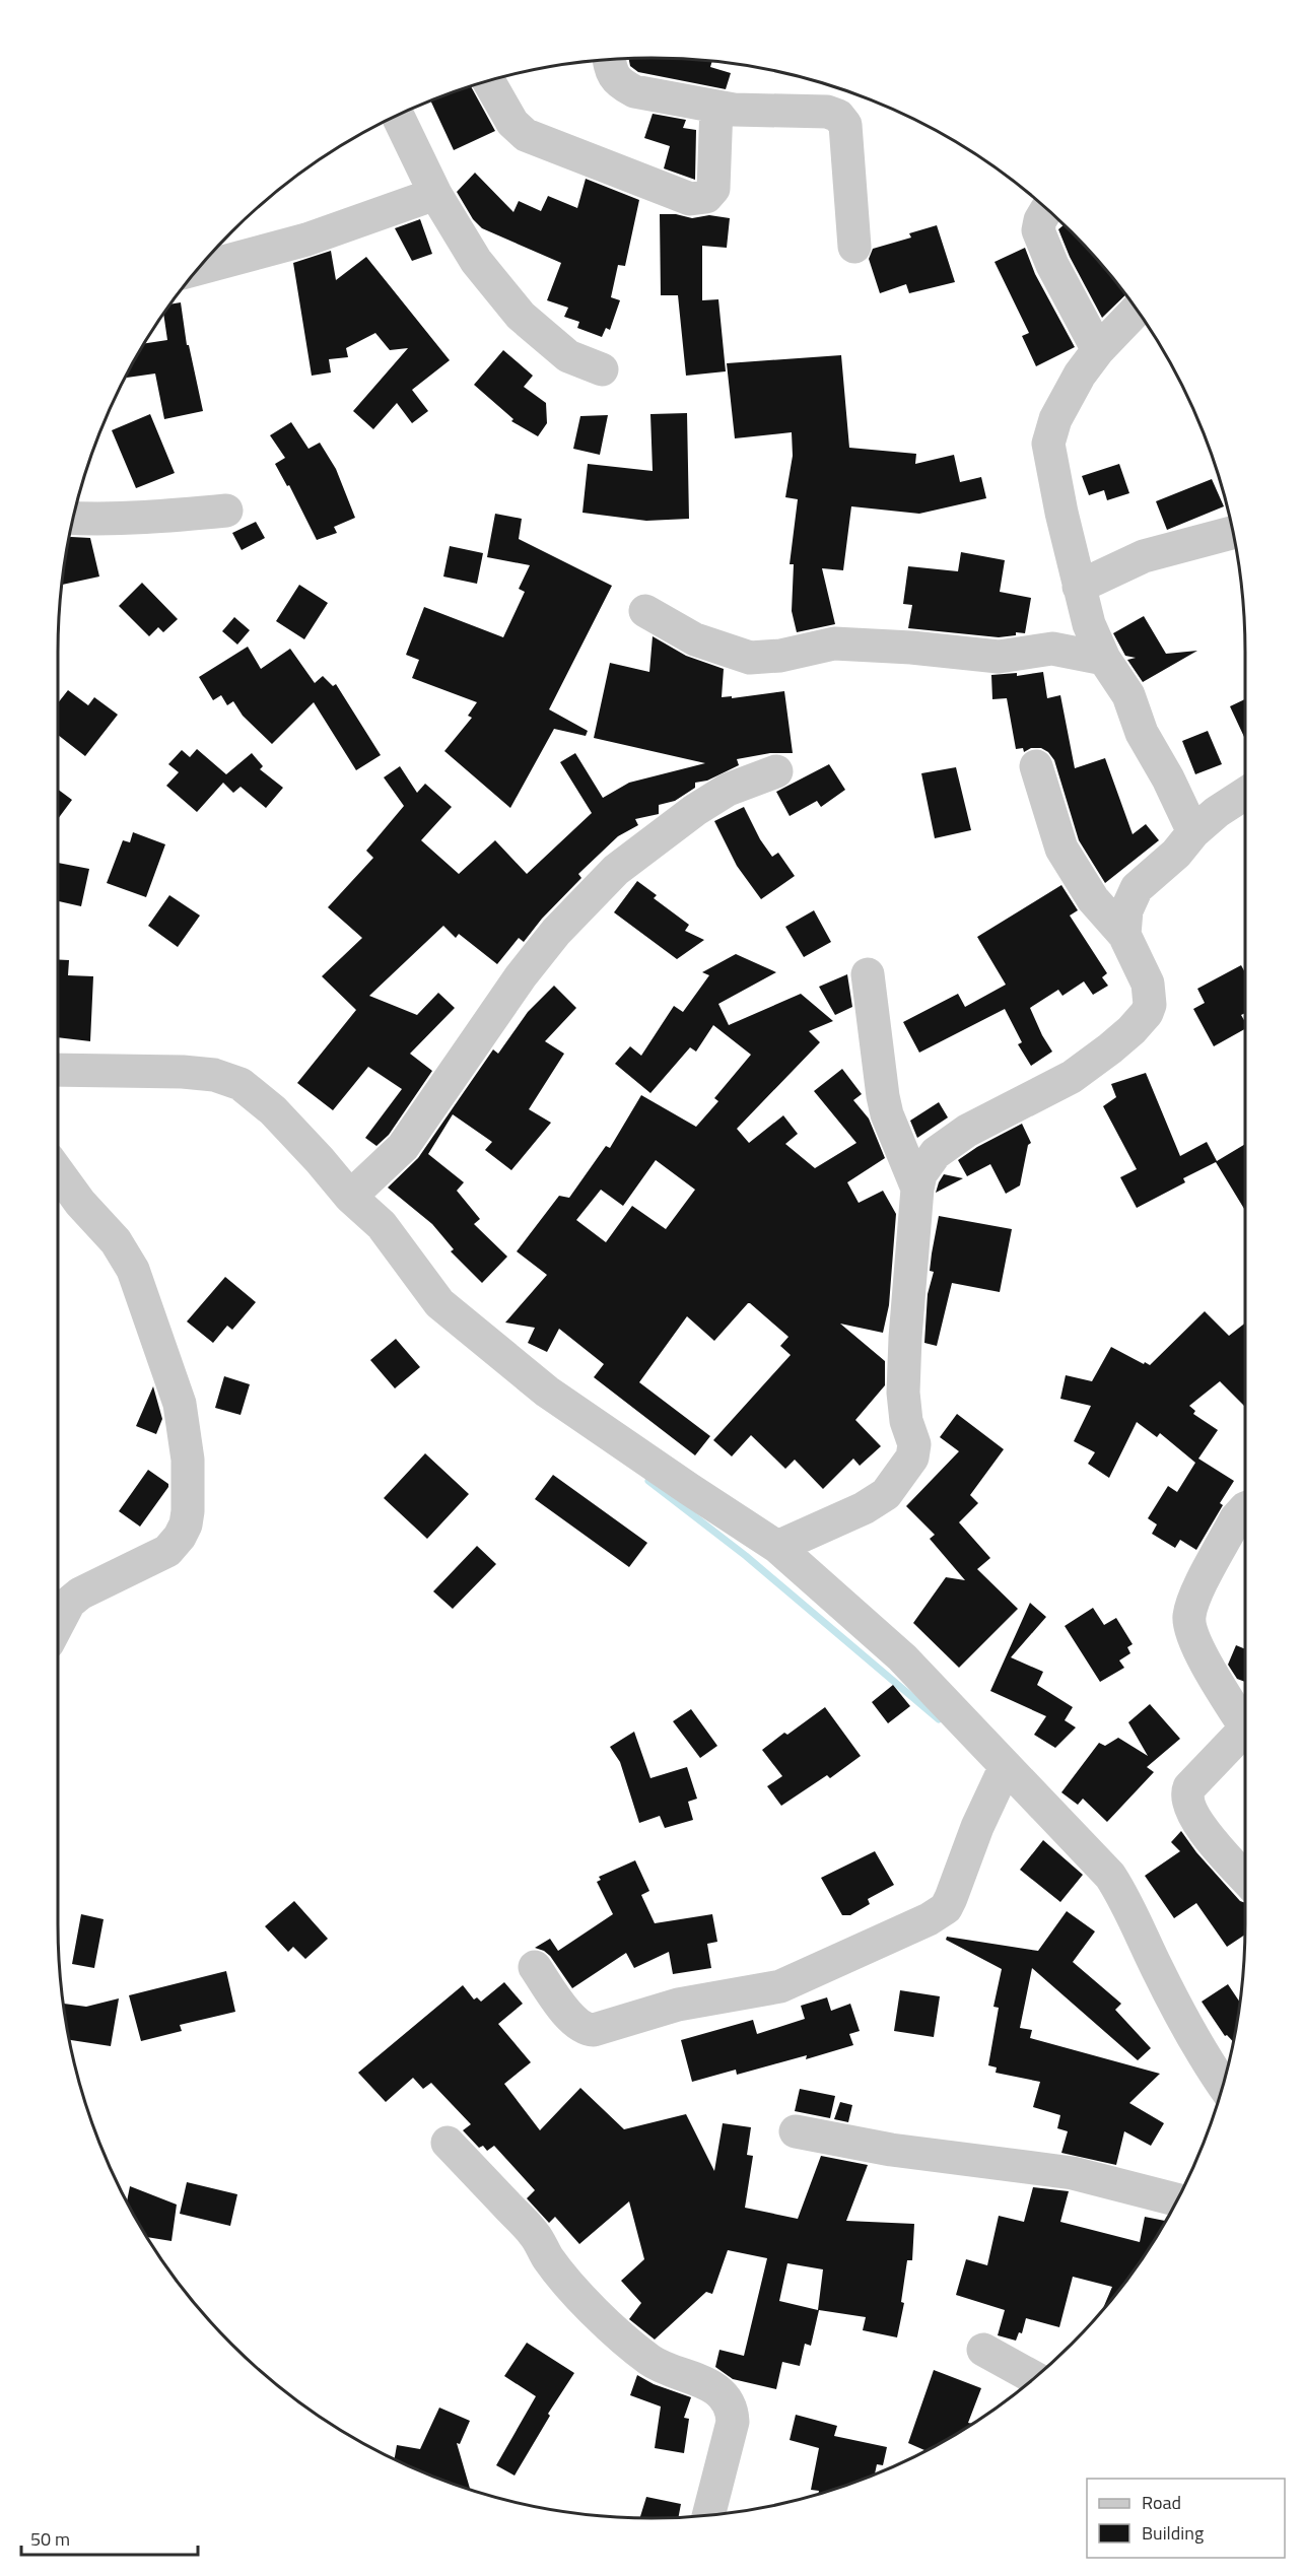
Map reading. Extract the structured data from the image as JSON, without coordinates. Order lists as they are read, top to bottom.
{
  "legend": ["Road", "Building"],
  "scale_bar": "50 m"
}
